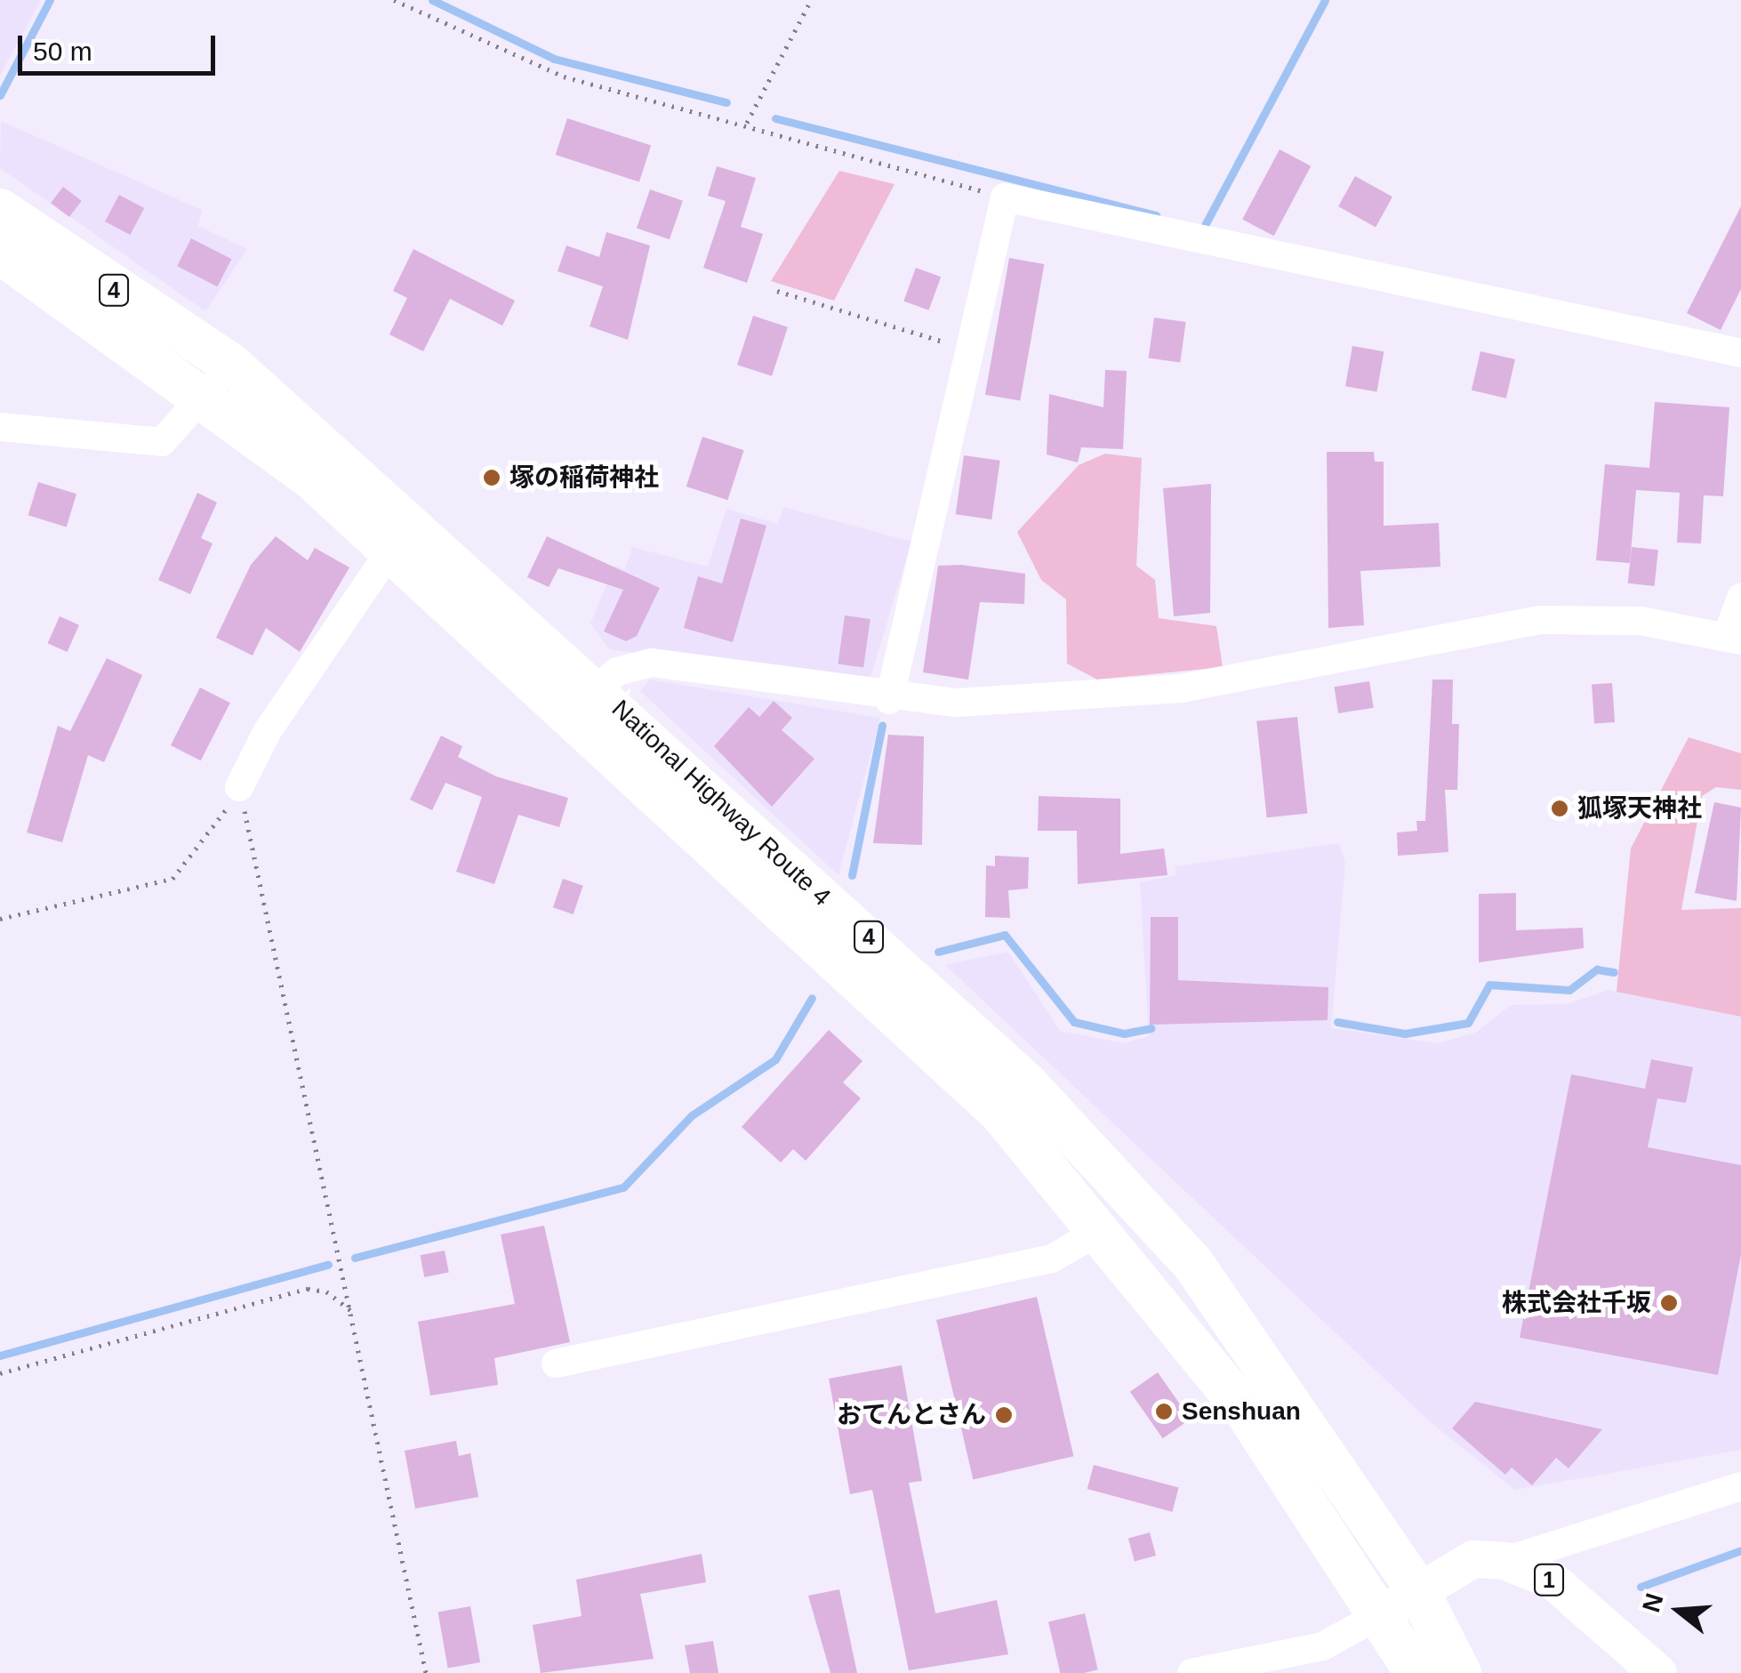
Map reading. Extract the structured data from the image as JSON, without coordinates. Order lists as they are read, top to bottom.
{
  "streets": {
    "highway": ["4", "National Highway Route 4"],
    "main road": ["1"]
  },
  "crossings": [
    ["National Highway Route 4", "1"]
  ],
  "places": [
    "塚の稲荷神社",
    "狐塚天神社",
    "株式会社千坂",
    "Senshuan",
    "おてんとさん"
  ],
  "scale_bar": "50 m",
  "north": "left"
}
